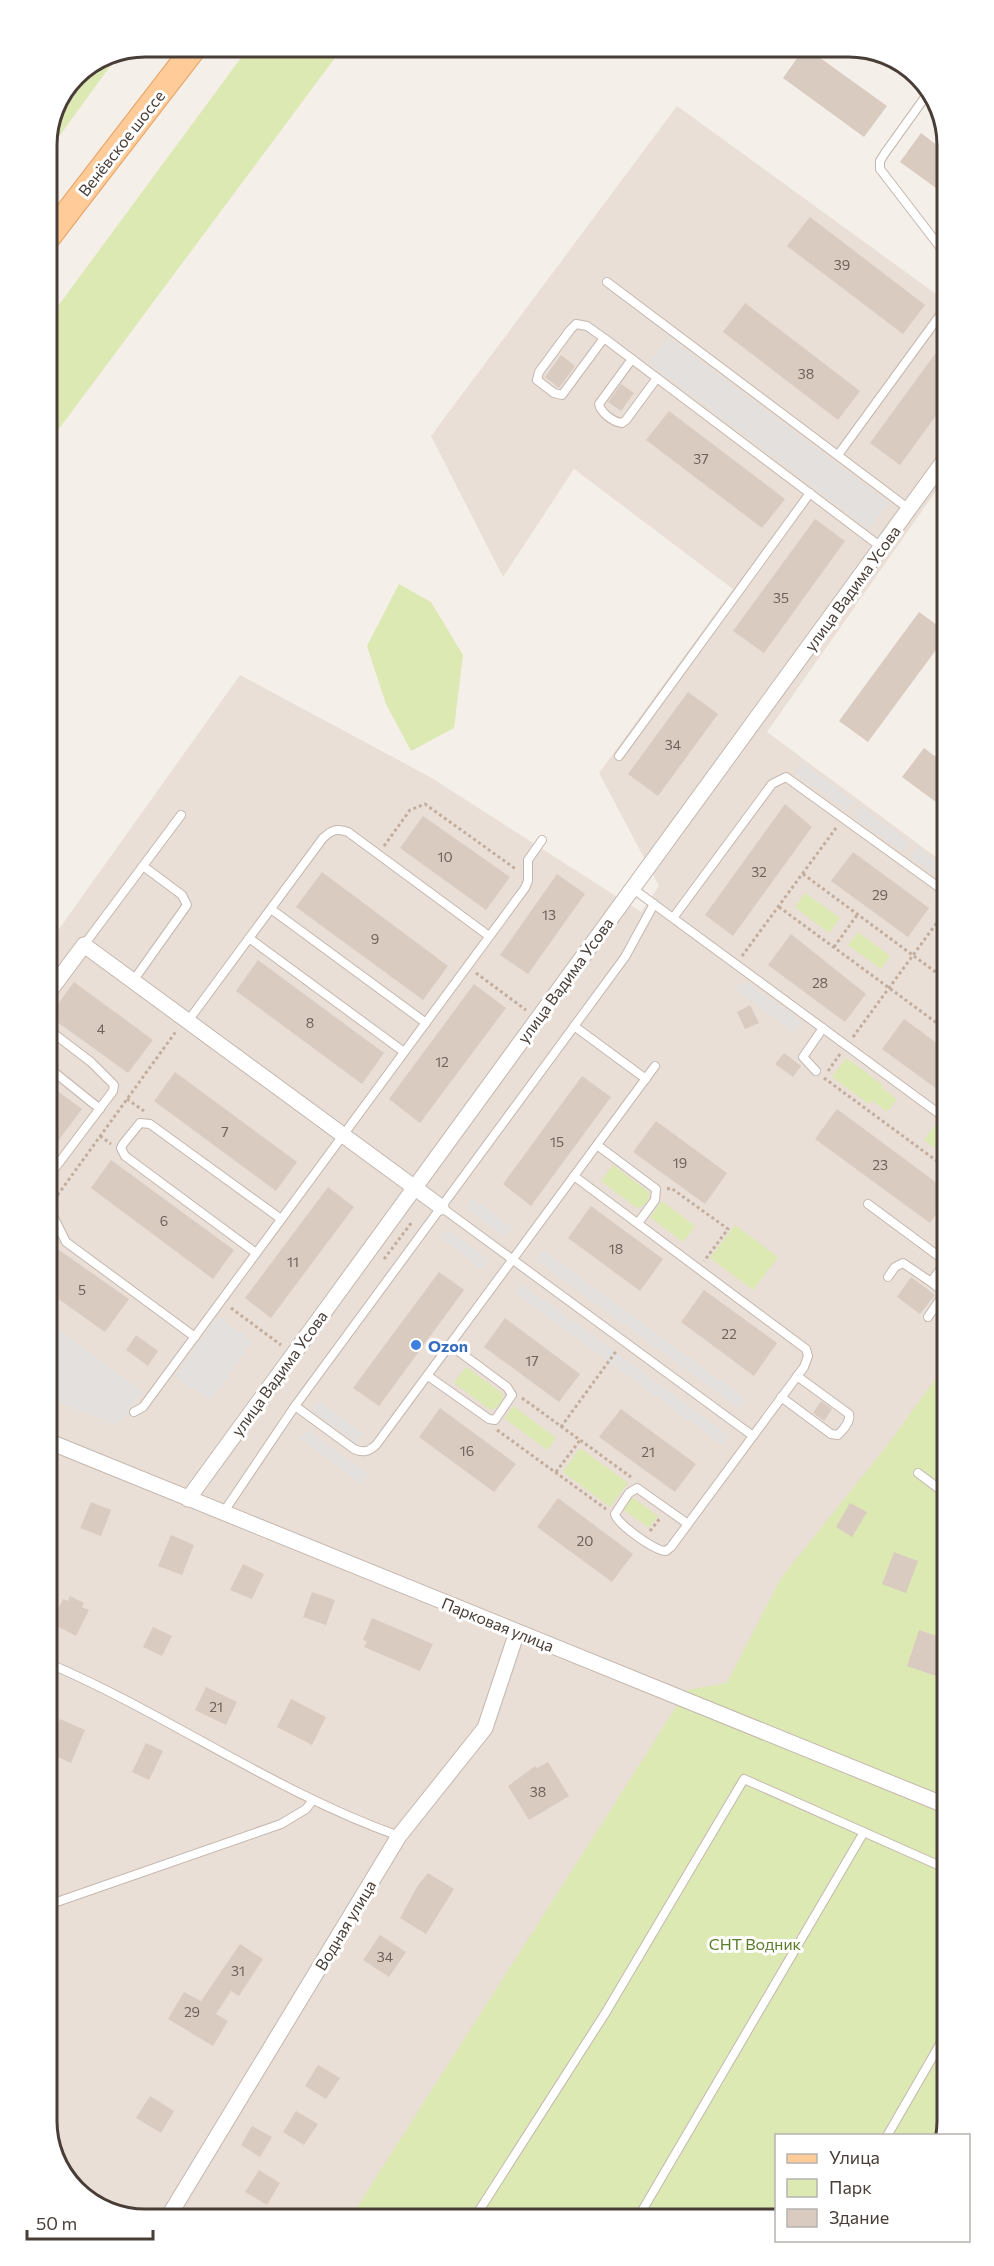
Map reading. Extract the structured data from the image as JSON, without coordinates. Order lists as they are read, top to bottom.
{
  "streets": {
    "main road": ["Венёвское шоссе"],
    "street": ["улица Вадима Усова", "Парковая улица", "Водная улица"]
  },
  "crossings": [
    ["улица Вадима Усова", "Парковая улица"],
    ["Парковая улица", "Водная улица"]
  ],
  "parks": ["СНТ Водник"],
  "places": ["Ozon"],
  "house_numbers": [
    "39",
    "38",
    "37",
    "35",
    "34",
    "10",
    "32",
    "29",
    "13",
    "9",
    "28",
    "8",
    "4",
    "12",
    "7",
    "15",
    "19",
    "23",
    "6",
    "18",
    "11",
    "5",
    "22",
    "17",
    "16",
    "21",
    "20",
    "21",
    "38",
    "34",
    "31",
    "29"
  ],
  "legend": ["Улица", "Парк", "Здание"],
  "scale_bar": "50 m"
}
